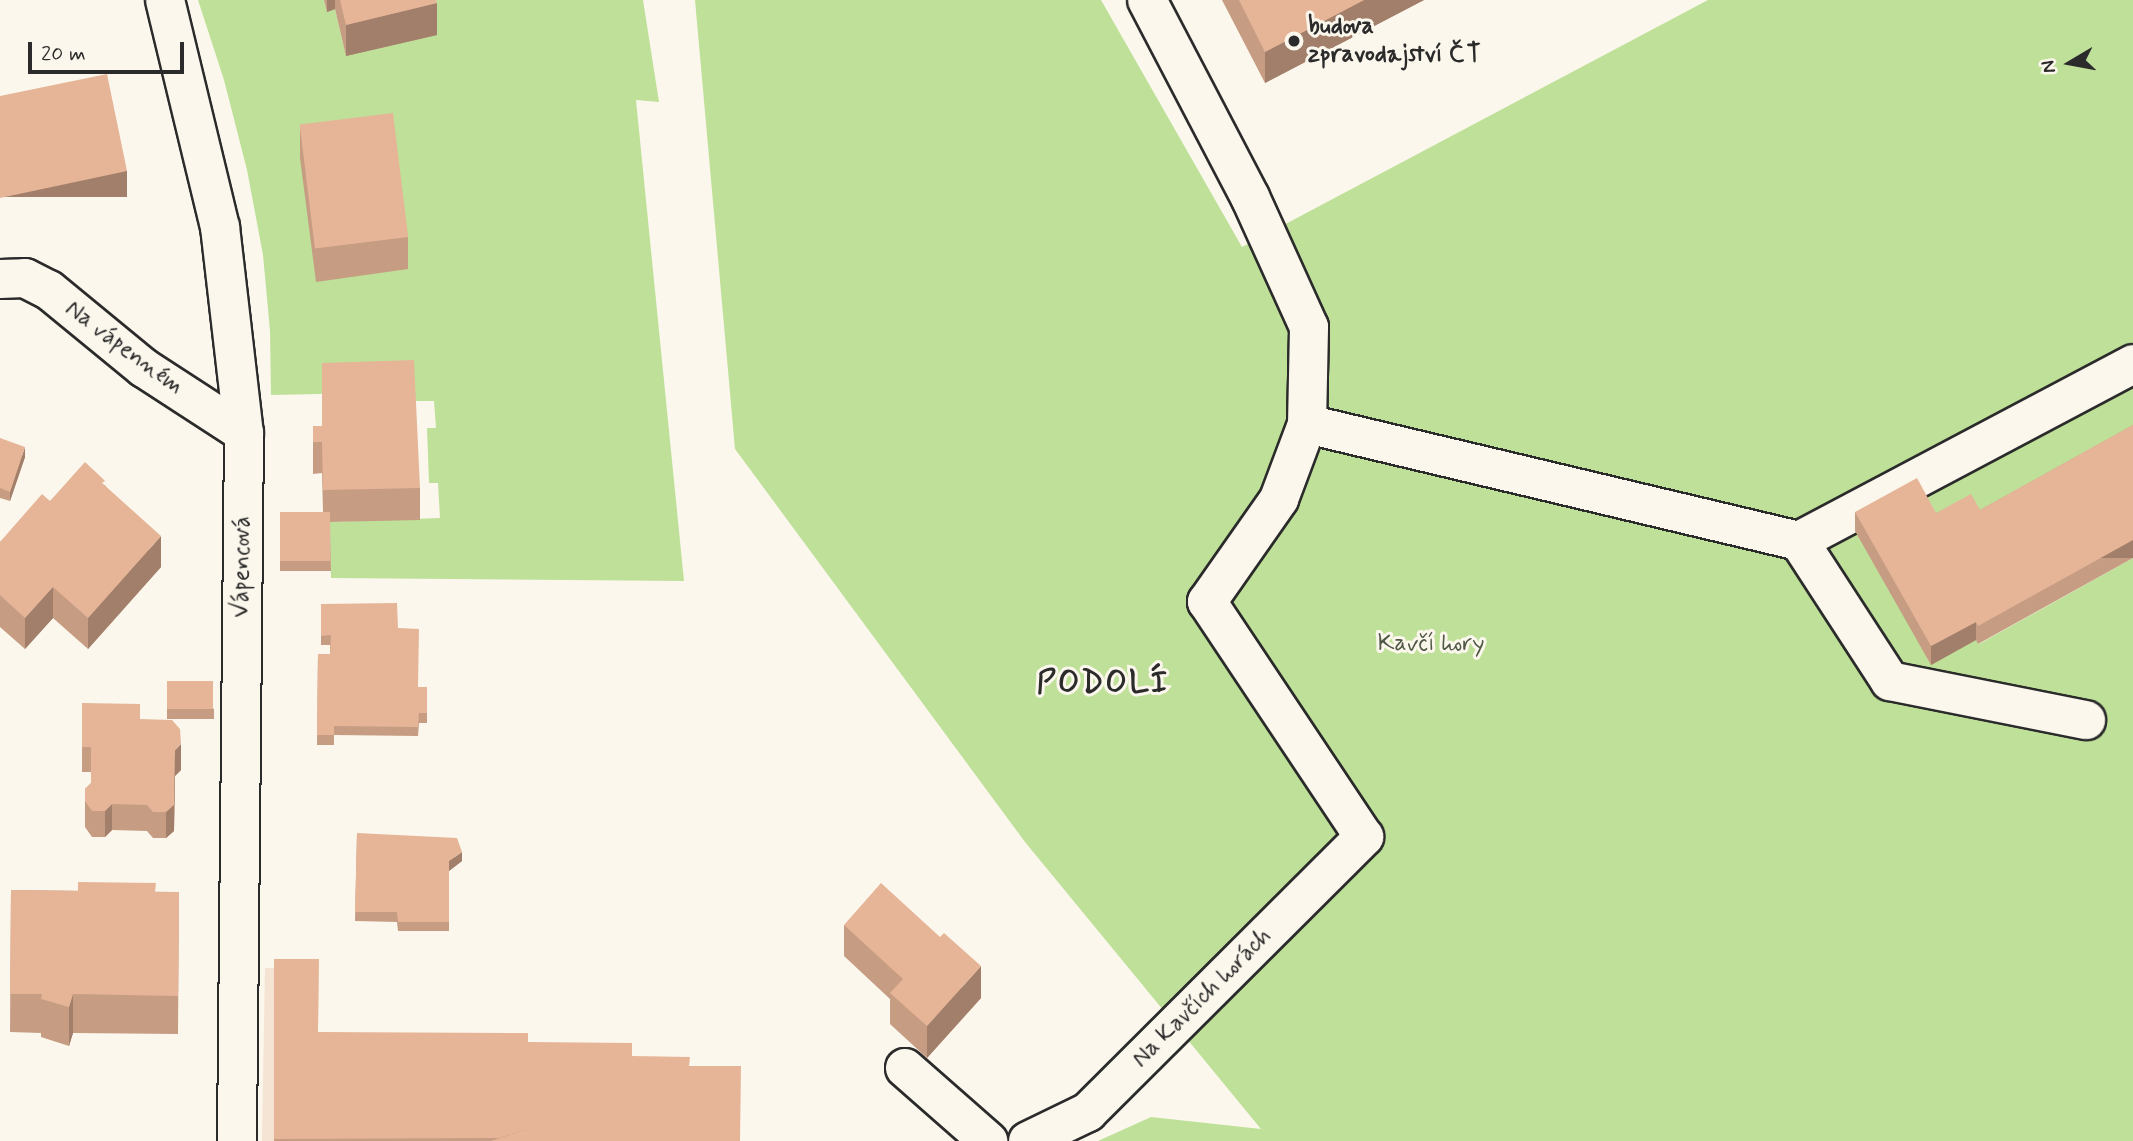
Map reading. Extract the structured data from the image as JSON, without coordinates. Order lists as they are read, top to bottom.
{
  "streets": {
    "street": ["Na vápenném", "Vápencová", "Na Kavčích horách"]
  },
  "crossings": [
    ["Na vápenném", "Vápencová"]
  ],
  "districts": ["PODOLÍ"],
  "parks": ["Kavčí hory"],
  "places": ["budova zpravodajství ČT"],
  "scale_bar": "20 m",
  "north": "left"
}
